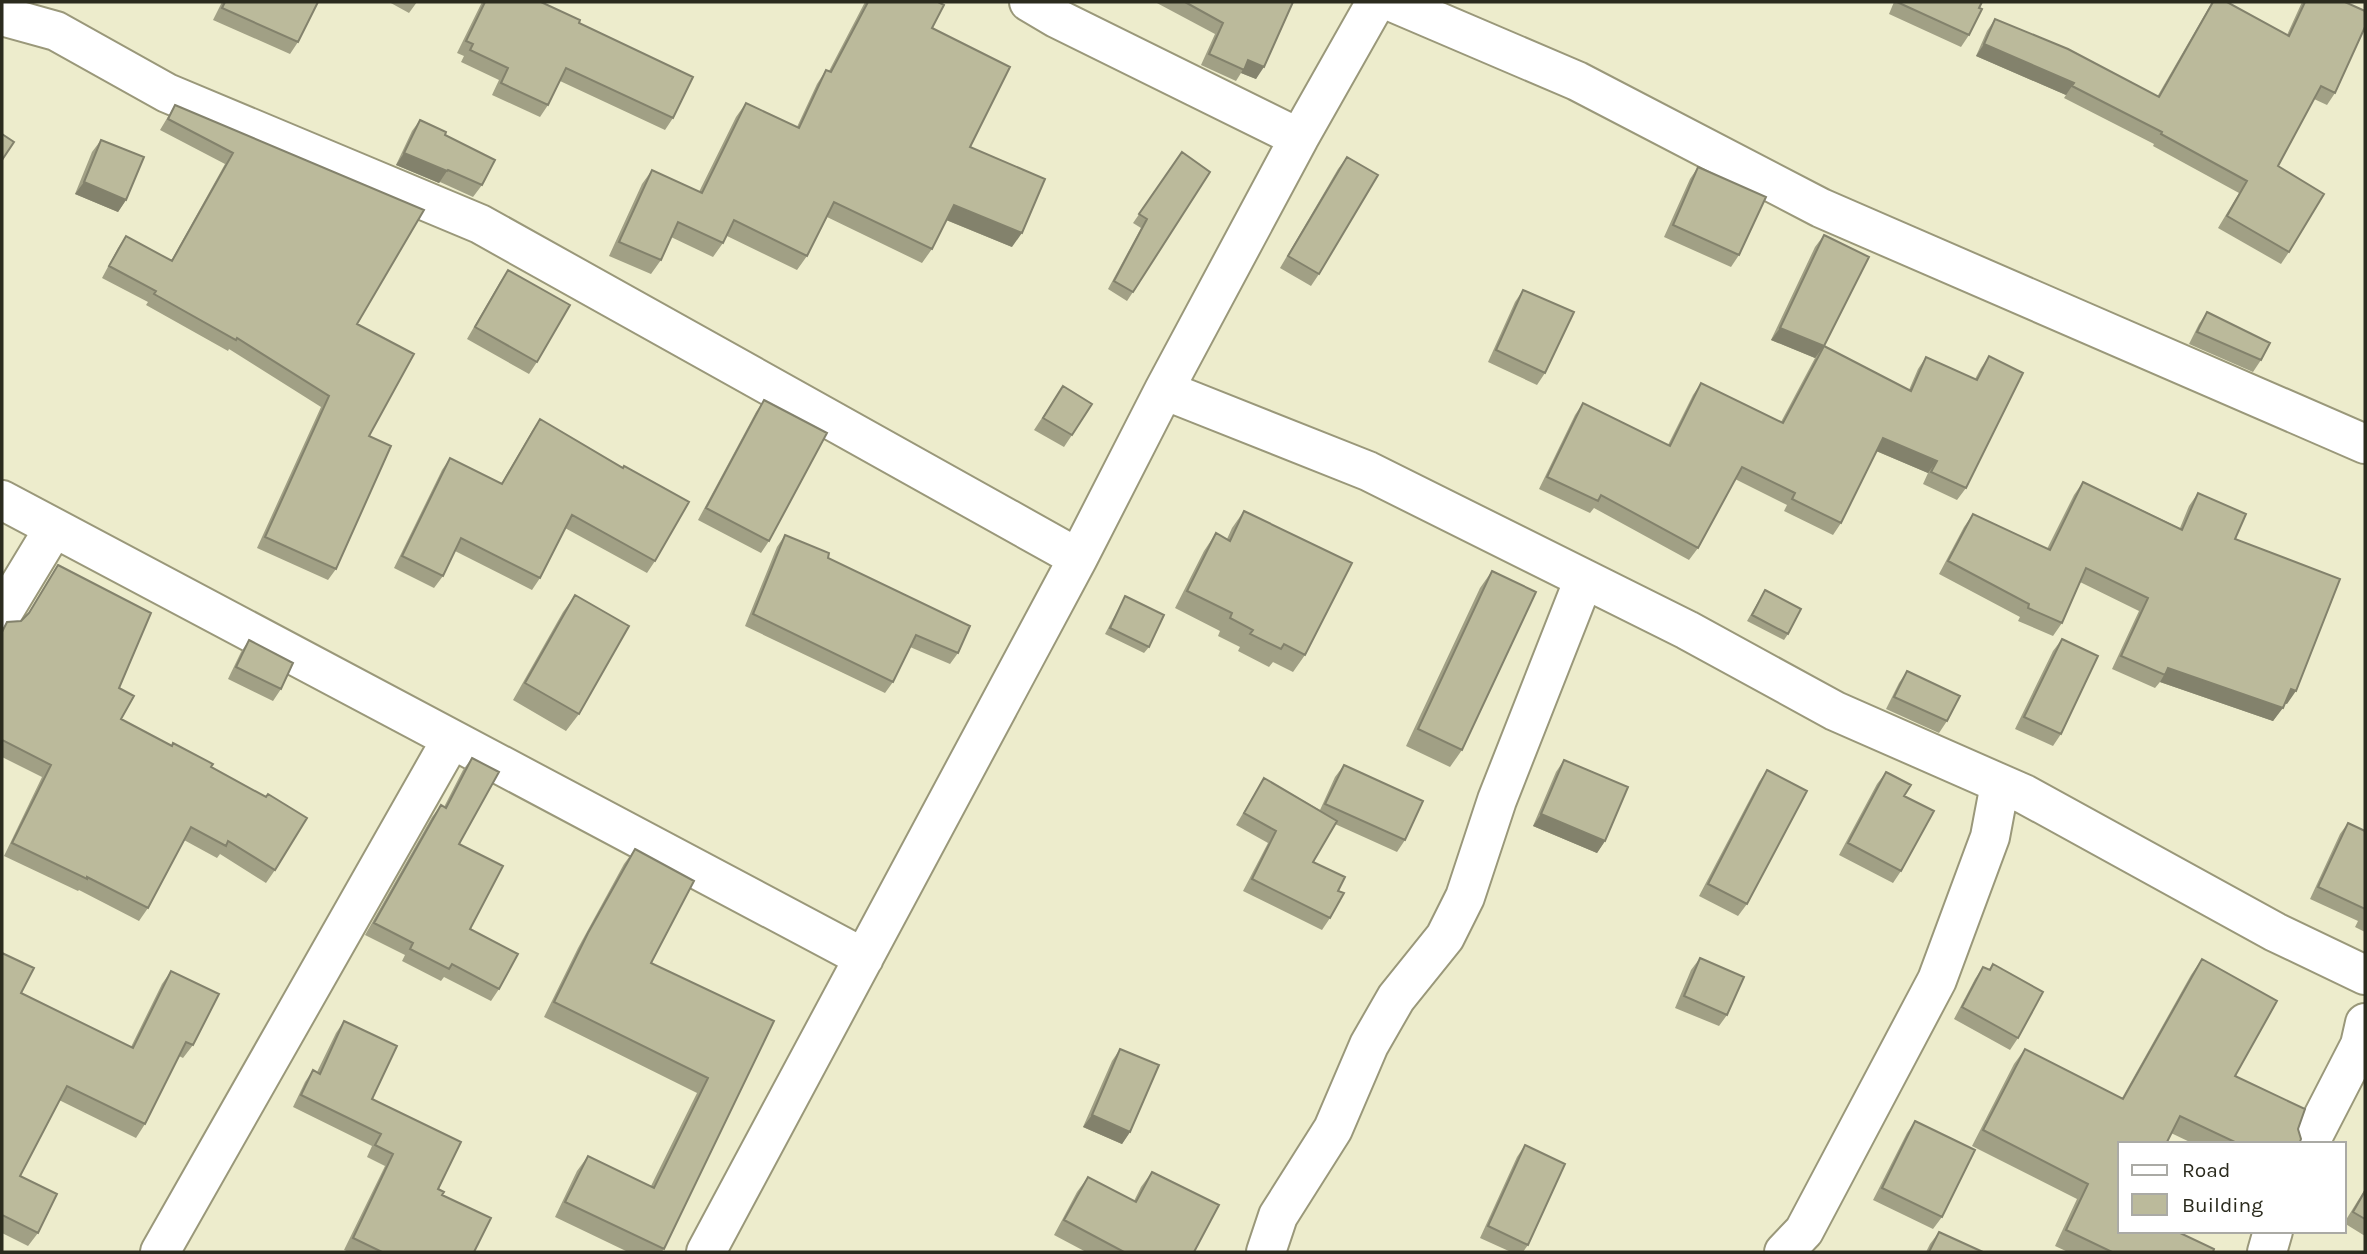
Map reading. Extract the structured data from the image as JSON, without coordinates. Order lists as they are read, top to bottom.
{
  "legend": ["Road", "Building"]
}
